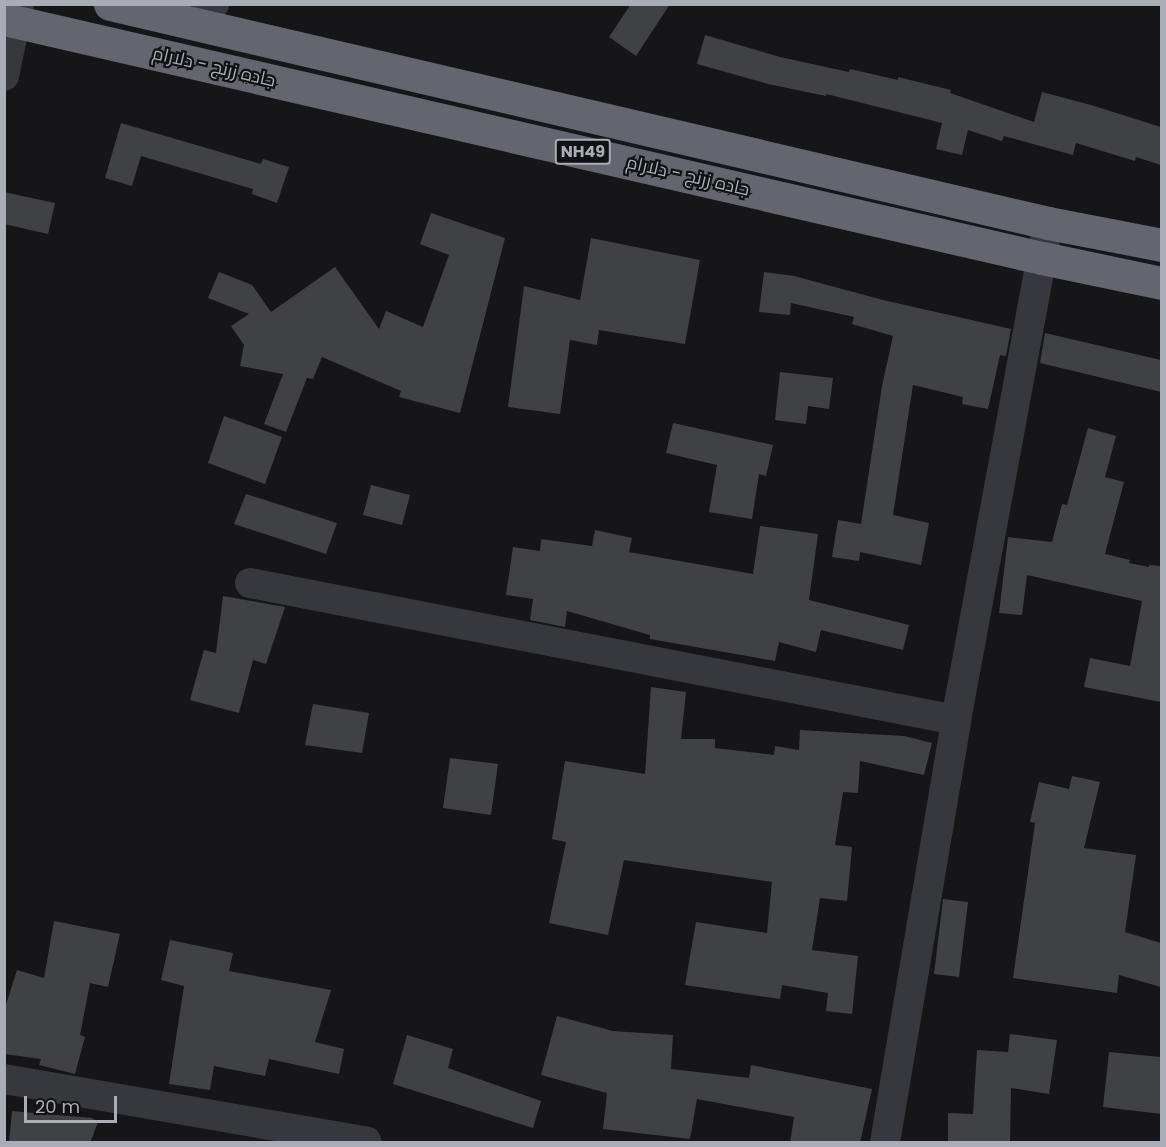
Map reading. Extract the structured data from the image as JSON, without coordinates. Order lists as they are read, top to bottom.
{
  "streets": {
    "highway": ["جاده زرنج - دلارام", "NH49"]
  },
  "scale_bar": "20 m"
}
